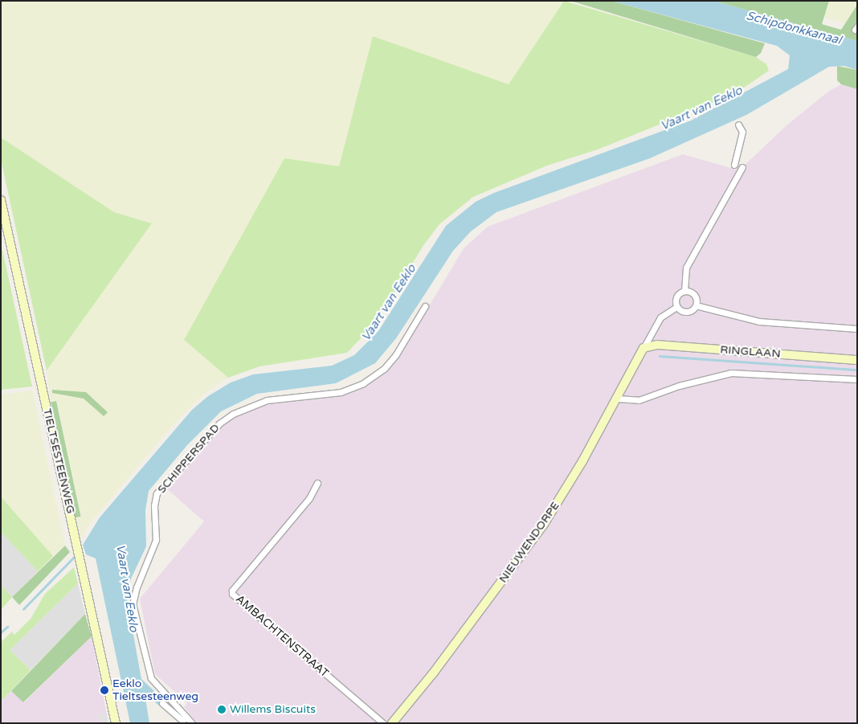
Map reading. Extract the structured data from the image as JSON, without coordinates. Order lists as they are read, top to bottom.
{
  "streets": {
    "main road": ["RINGLAAN", "TIELTSESTEENWEG", "NIEUWENDORPE"],
    "street": ["SCHIPPERSPAD", "AMBACHTENSTRAAT"]
  },
  "crossings": [
    ["RINGLAAN", "NIEUWENDORPE"]
  ],
  "water": ["Schipdonkkanaal", "Vaart van Eeklo"],
  "places": ["Eeklo Tieltsesteenweg", "Willems Biscuits"]
}
